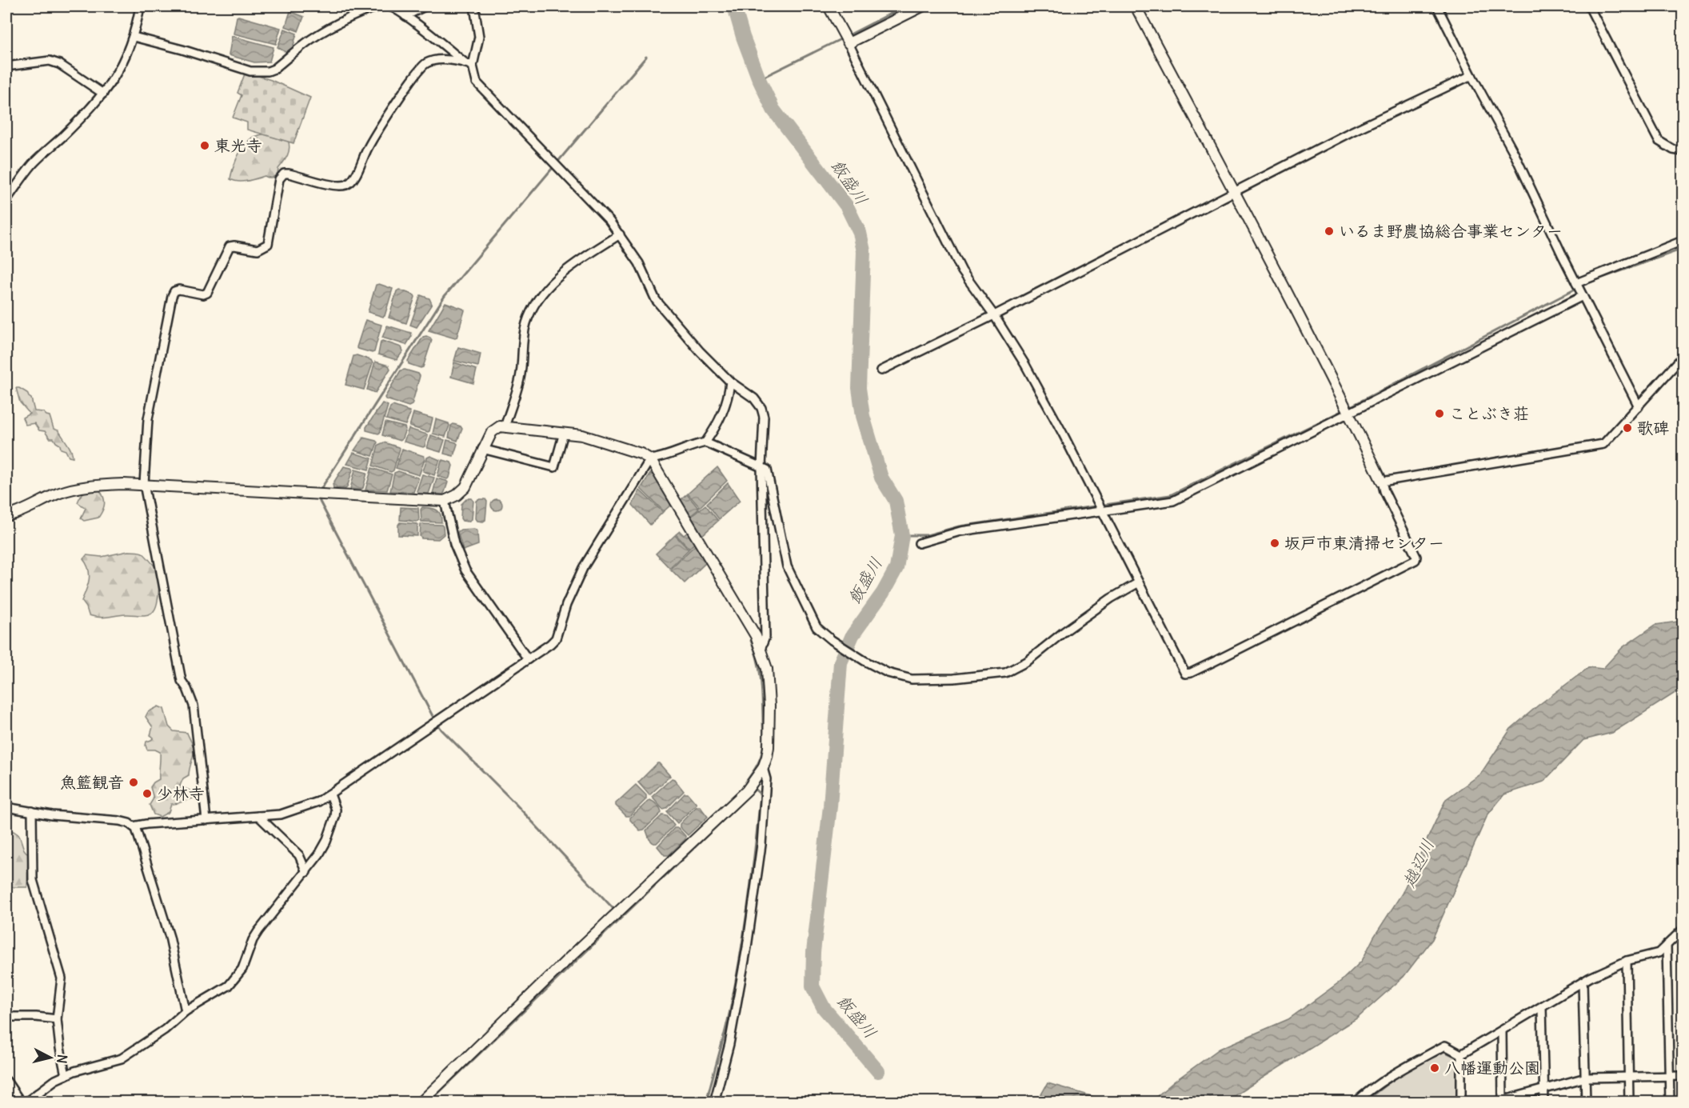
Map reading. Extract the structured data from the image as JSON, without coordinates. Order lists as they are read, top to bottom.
{
  "water": ["飯盛川", "越辺川"],
  "places": [
    "東光寺",
    "いるま野農協総合事業センター",
    "ことぶき荘",
    "歌碑",
    "坂戸市東清掃センター",
    "魚籃観音",
    "少林寺",
    "八幡運動公園"
  ],
  "north": "right"
}
